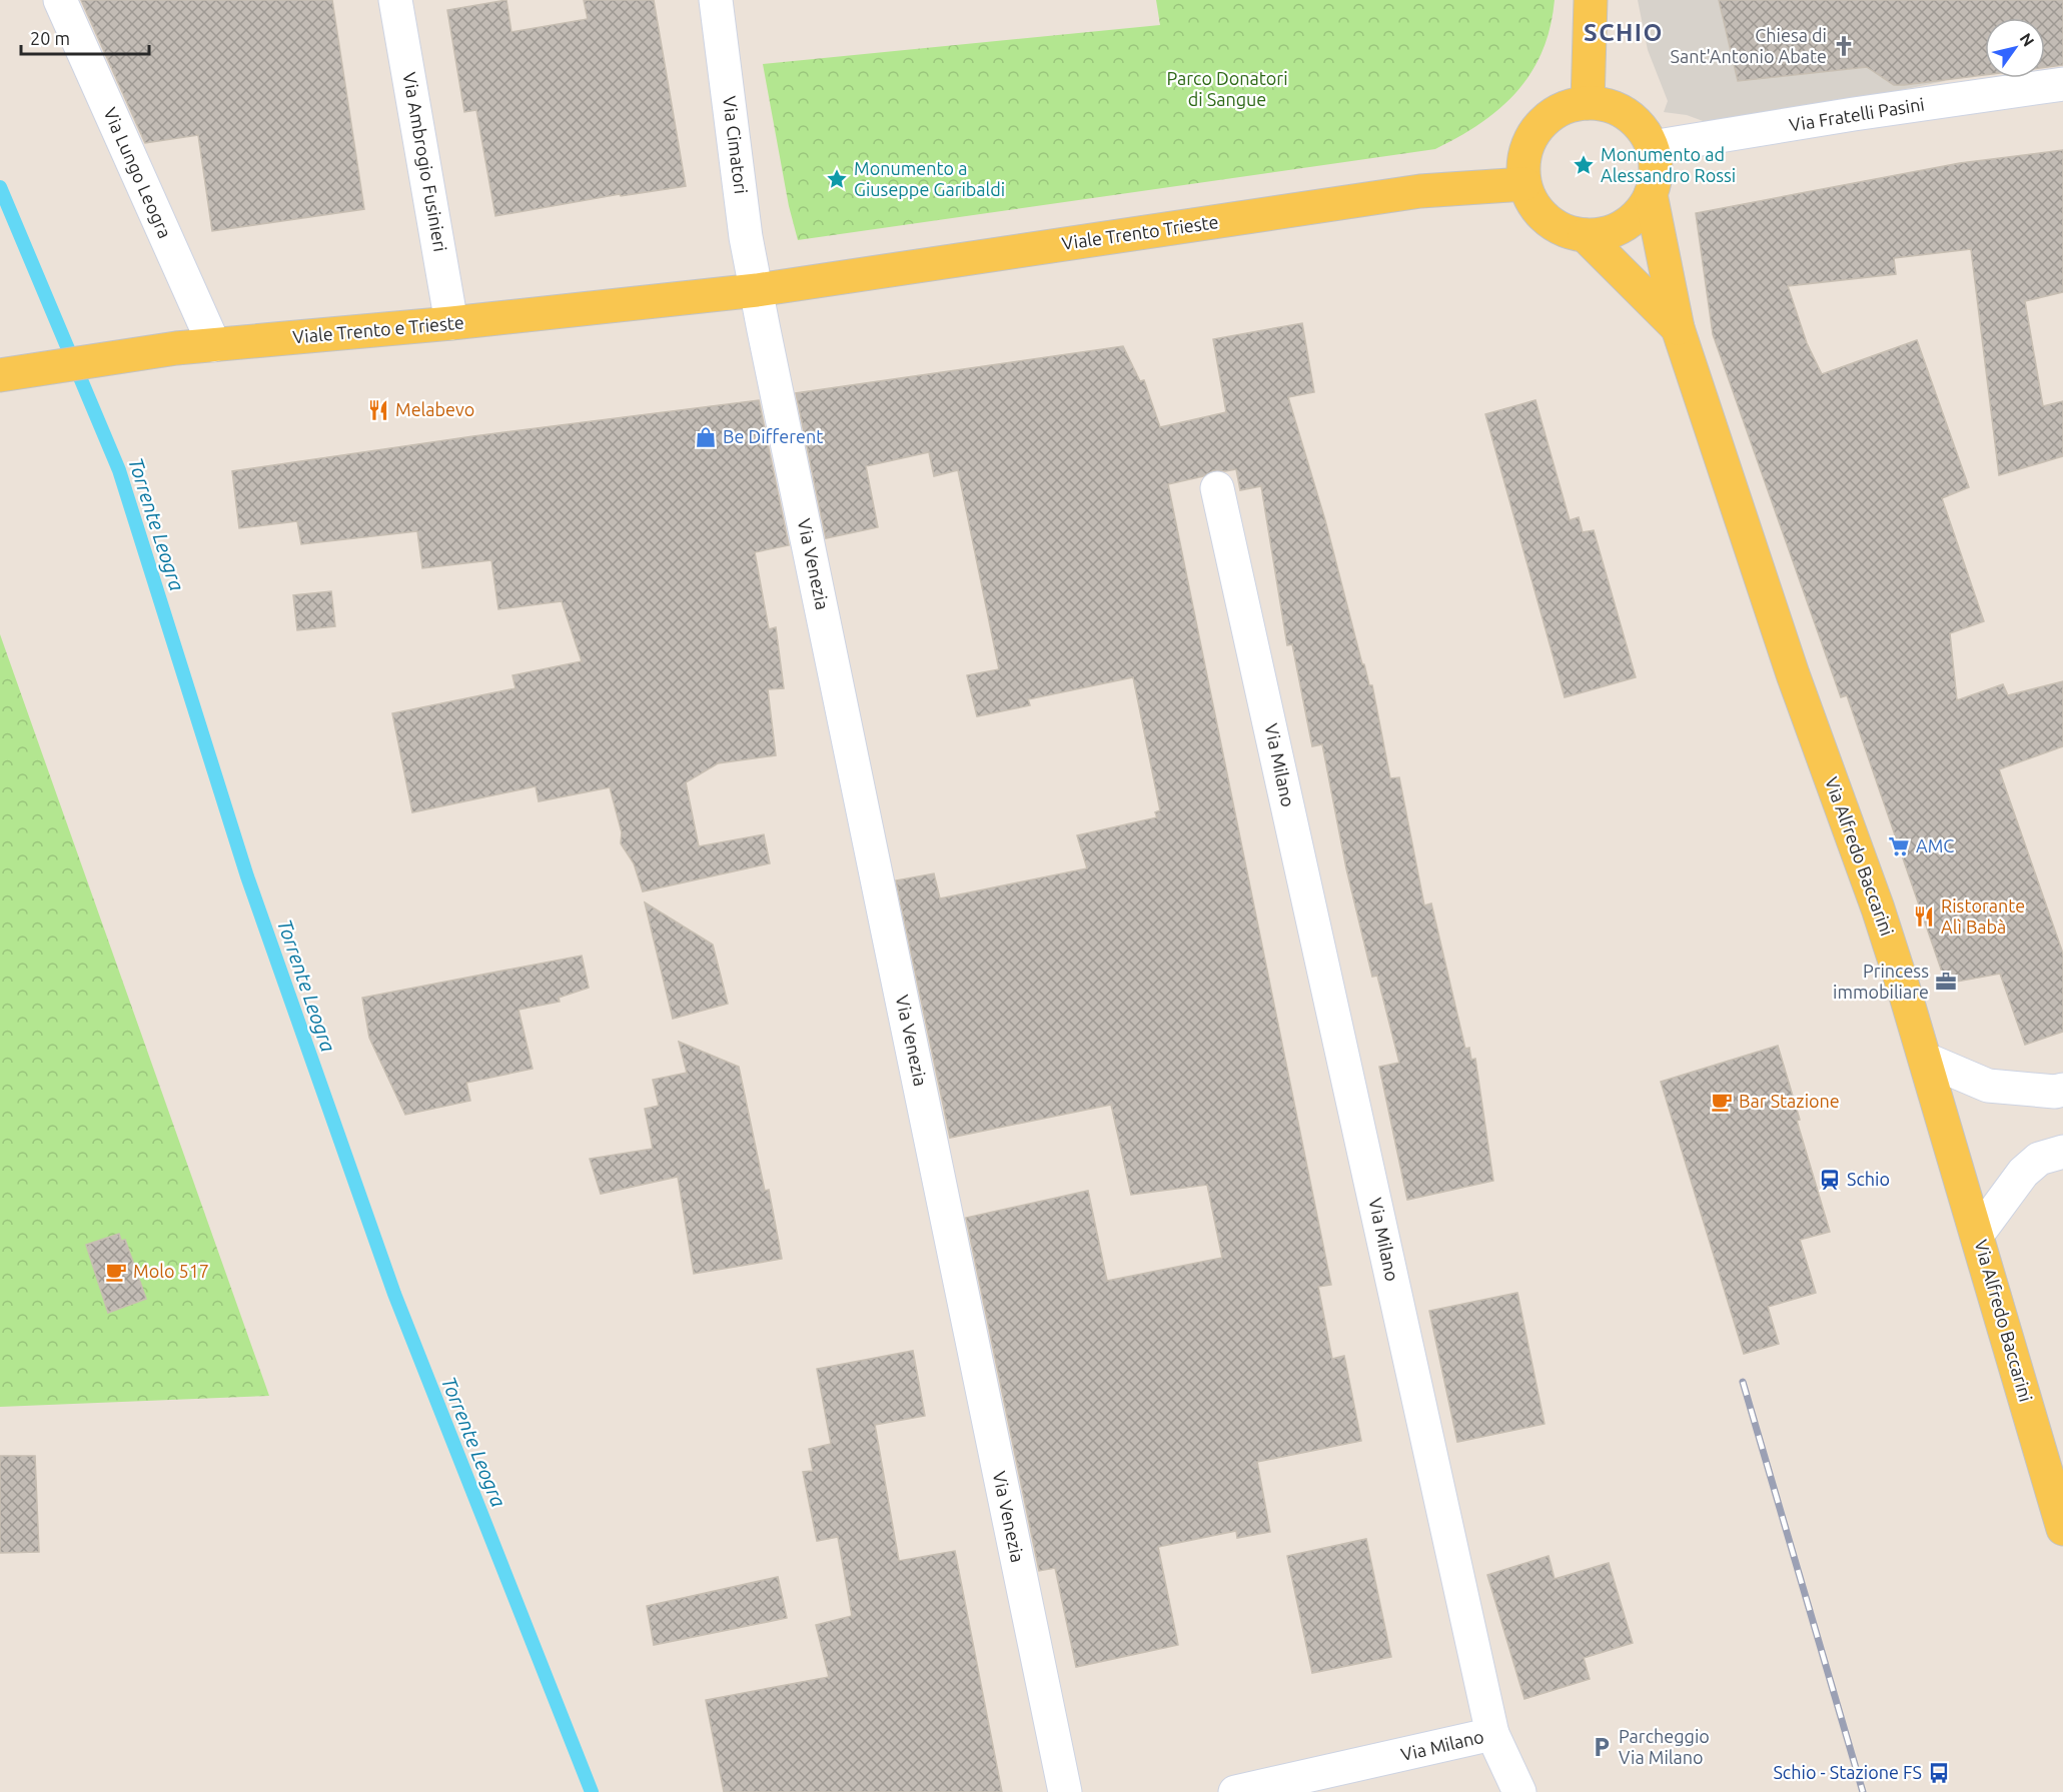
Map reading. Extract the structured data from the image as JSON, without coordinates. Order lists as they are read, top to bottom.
{
  "streets": {
    "main road": ["Viale Trento Trieste", "Viale Trento e Trieste", "Via Alfredo Baccarini"],
    "street": [
      "Via Fratelli Pasini",
      "Via Cimatori",
      "Via Ambrogio Fusinieri",
      "Via Lungo Leogra",
      "Via Venezia",
      "Via Milano"
    ]
  },
  "crossings": [
    ["Via Fratelli Pasini", "Viale Trento Trieste"],
    ["Via Fratelli Pasini", "Via Alfredo Baccarini"],
    ["Via Cimatori", "Viale Trento Trieste"],
    ["Via Cimatori", "Viale Trento e Trieste"],
    ["Via Cimatori", "Via Venezia"],
    ["Via Ambrogio Fusinieri", "Viale Trento e Trieste"],
    ["Via Lungo Leogra", "Viale Trento e Trieste"],
    ["Viale Trento Trieste", "Viale Trento e Trieste"],
    ["Viale Trento Trieste", "Via Venezia"],
    ["Viale Trento Trieste", "Via Alfredo Baccarini"],
    ["Viale Trento e Trieste", "Via Venezia"]
  ],
  "districts": ["SCHIO"],
  "water": ["Torrente Leogra"],
  "parks": ["Parco Donatori di Sangue"],
  "places": {
    "church": ["Chiesa di Sant'Antonio Abate"],
    "place": ["Monumento ad Alessandro Rossi", "Monumento a Giuseppe Garibaldi"],
    "restaurant": ["Melabevo", "Ristorante Alì Babà"],
    "shop": ["Be Different"],
    "supermarket": ["AMC"],
    "office": ["Princess immobiliare"],
    "cafe": ["Bar Stazione", "Molo 517"],
    "station": ["Schio"],
    "parking": ["Parcheggio Via Milano"],
    "bus stop": ["Schio - Stazione FS"]
  },
  "scale_bar": "20 m",
  "north": "top right"
}
